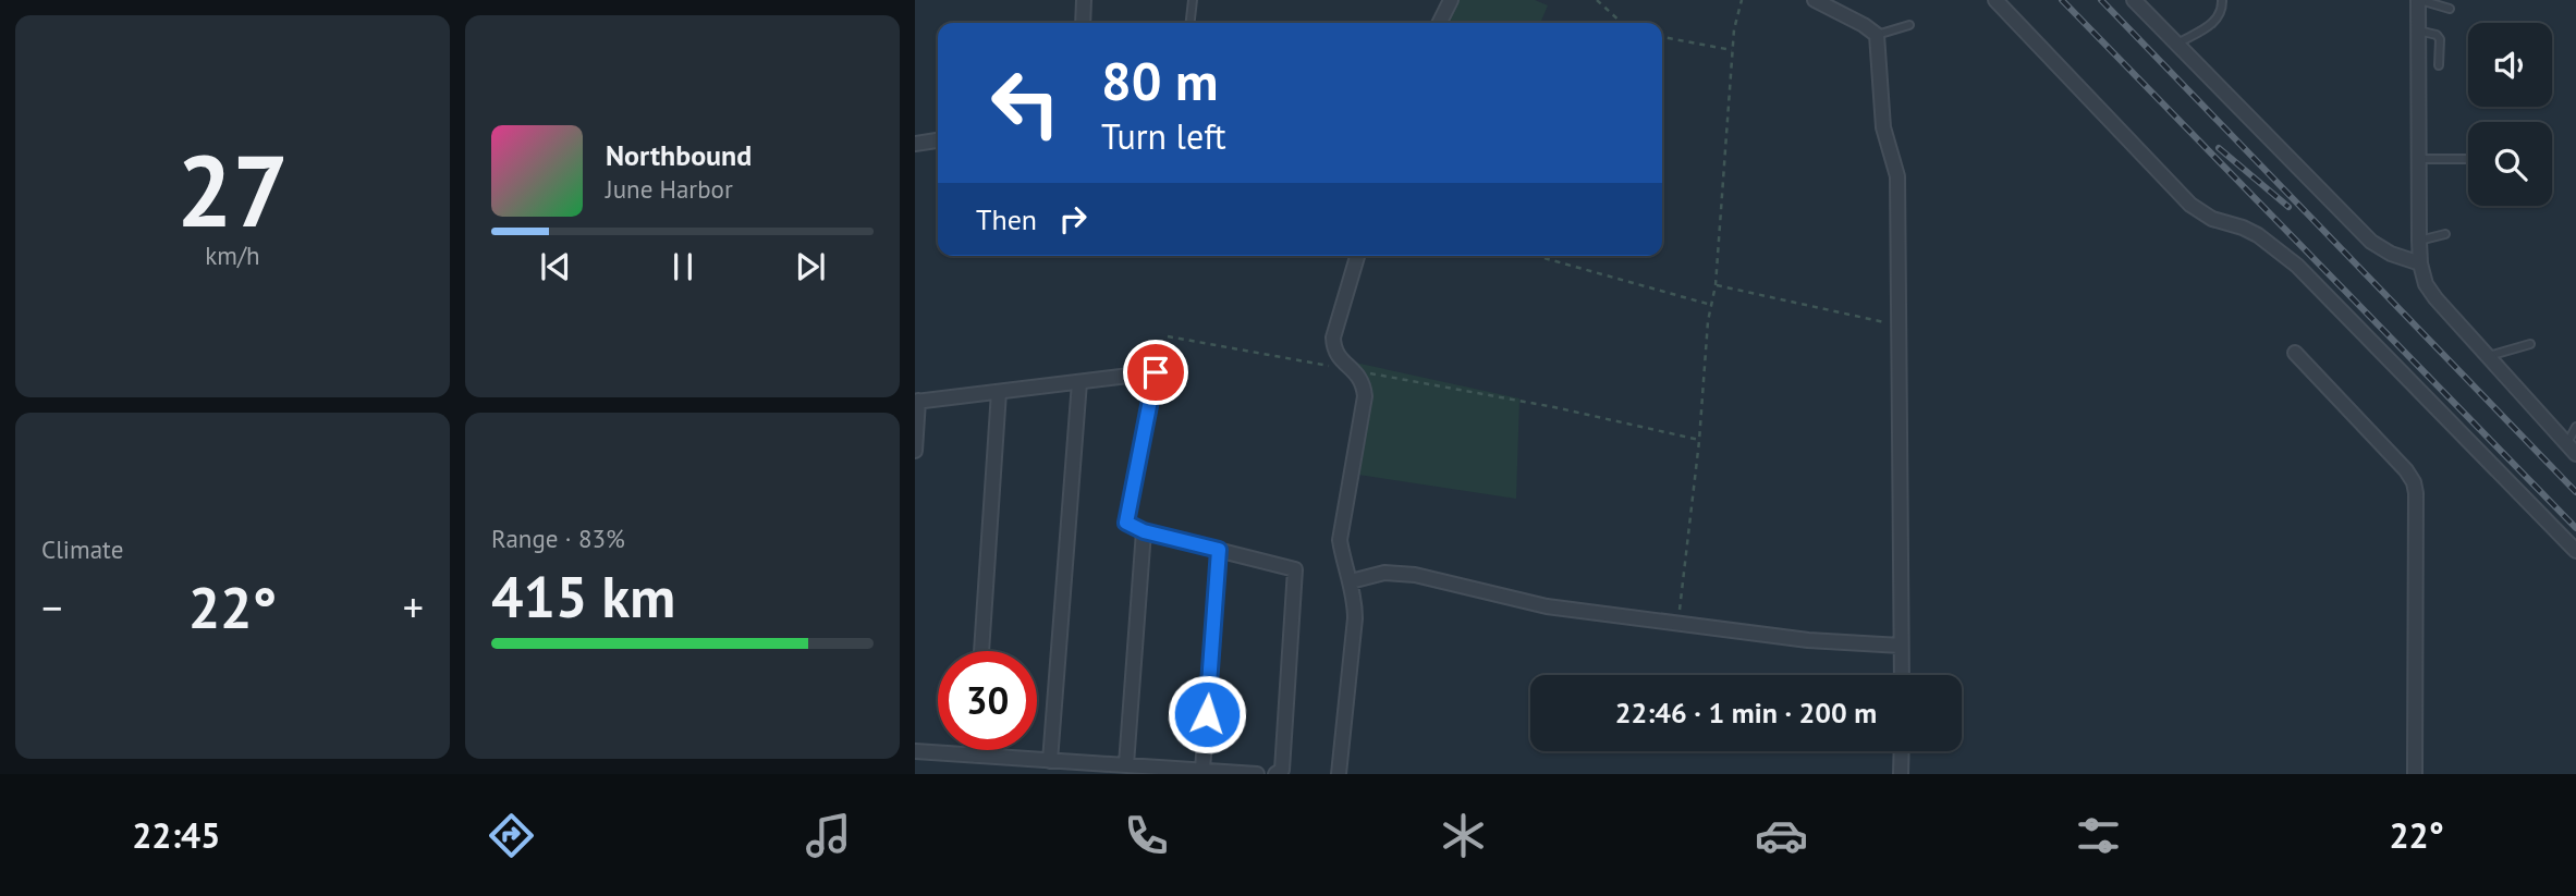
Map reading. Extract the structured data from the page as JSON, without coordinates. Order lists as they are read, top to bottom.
{
  "page": {
    "tile": [
      ["27", "km/h"],
      "Climate",
      ["Range · 83%", "415 km"]
    ],
    "turn": ["80 m", "Turn left"],
    "song": ["Northbound", "June Harbor"],
    "then": "Then",
    "heat": ["−", "22°", "+"],
    "limit": "30",
    "trip": "22:46 · 1 min · 200 m",
    "tabs": ["22:45", "22°"]
  }
}
